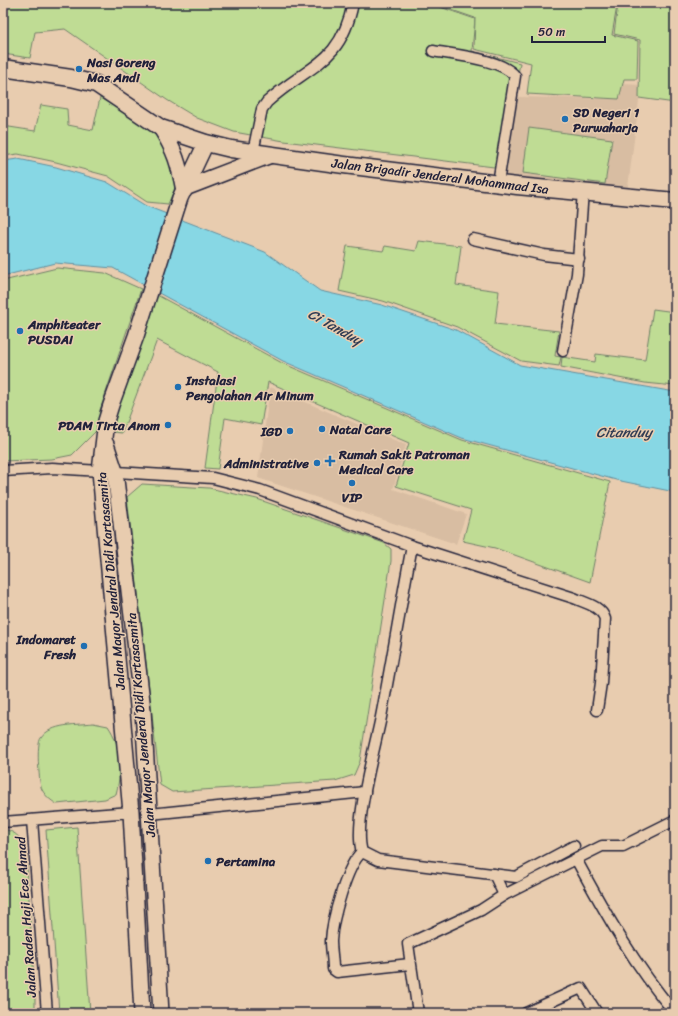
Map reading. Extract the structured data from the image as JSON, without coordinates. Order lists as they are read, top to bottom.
{
  "streets": {
    "highway": ["Jalan Brigadir Jenderal Mohammad Isa"],
    "main road": ["Jalan Mayor Jendral Didi Kartasasmita", "Jalan Mayor Jenderal Didi Kartasasmita"],
    "street": ["Jalan Raden Haji Ece Ahmad"]
  },
  "crossings": [
    ["Jalan Mayor Jendral Didi Kartasasmita", "Jalan Mayor Jenderal Didi Kartasasmita"]
  ],
  "water": ["Ci Tanduy", "Citanduy"],
  "places": {
    "other": [
      "Nasi Goreng Mas Andi",
      "SD Negeri 1 Purwaharja",
      "Amphiteater PUSDAI",
      "Instalasi Pengolahan Air Minum",
      "PDAM Tirta Anom",
      "Natal Care",
      "IGD",
      "Administrative",
      "VIP",
      "Indomaret Fresh",
      "Pertamina"
    ],
    "health": ["Rumah Sakit Patroman Medical Care"]
  },
  "scale_bar": "50 m"
}
